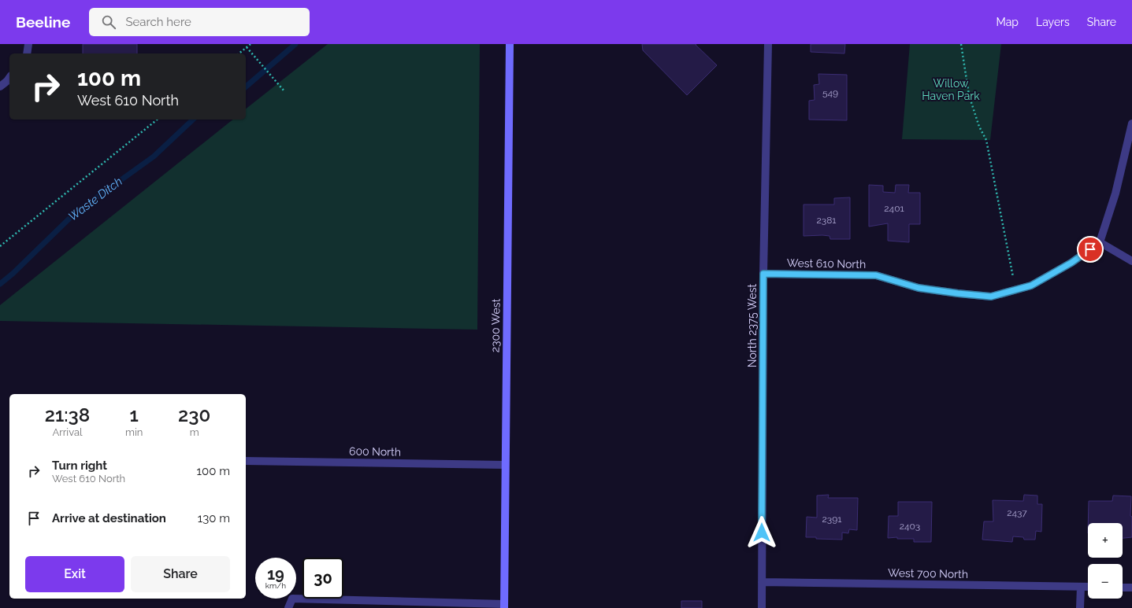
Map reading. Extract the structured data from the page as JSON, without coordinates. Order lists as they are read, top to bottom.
{
  "streets": {
    "main road": ["2300 West"],
    "street": [
      "West 610 North",
      "North 2375 West",
      "600 North",
      "West 700 North"
    ]
  },
  "crossings": [
    ["West 610 North", "North 2375 West"],
    ["2300 West", "600 North"],
    ["North 2375 West", "West 700 North"]
  ],
  "water": ["Waste Ditch"],
  "parks": ["Willow Haven Park"],
  "house_numbers": [
    "549",
    "2401",
    "2381",
    "2437",
    "2391",
    "2403"
  ],
  "page": {
    "header": "Beeline",
    "search": "Search here",
    "nav": ["Map", "Layers", "Share"],
    "turn": ["100 m", "West 610 North"],
    "eta": [
      "21:38",
      "Arrival",
      "1",
      "min",
      "230",
      "m"
    ],
    "list": [
      {
        "name": "Turn right",
        "note": "West 610 North",
        "value": "100 m"
      },
      {
        "name": "Arrive at destination",
        "value": "130 m"
      }
    ],
    "map_buttons": ["+", "−"],
    "buttons": ["Exit", "Share"],
    "speed": "19 km/h",
    "limit": "30"
  }
}
